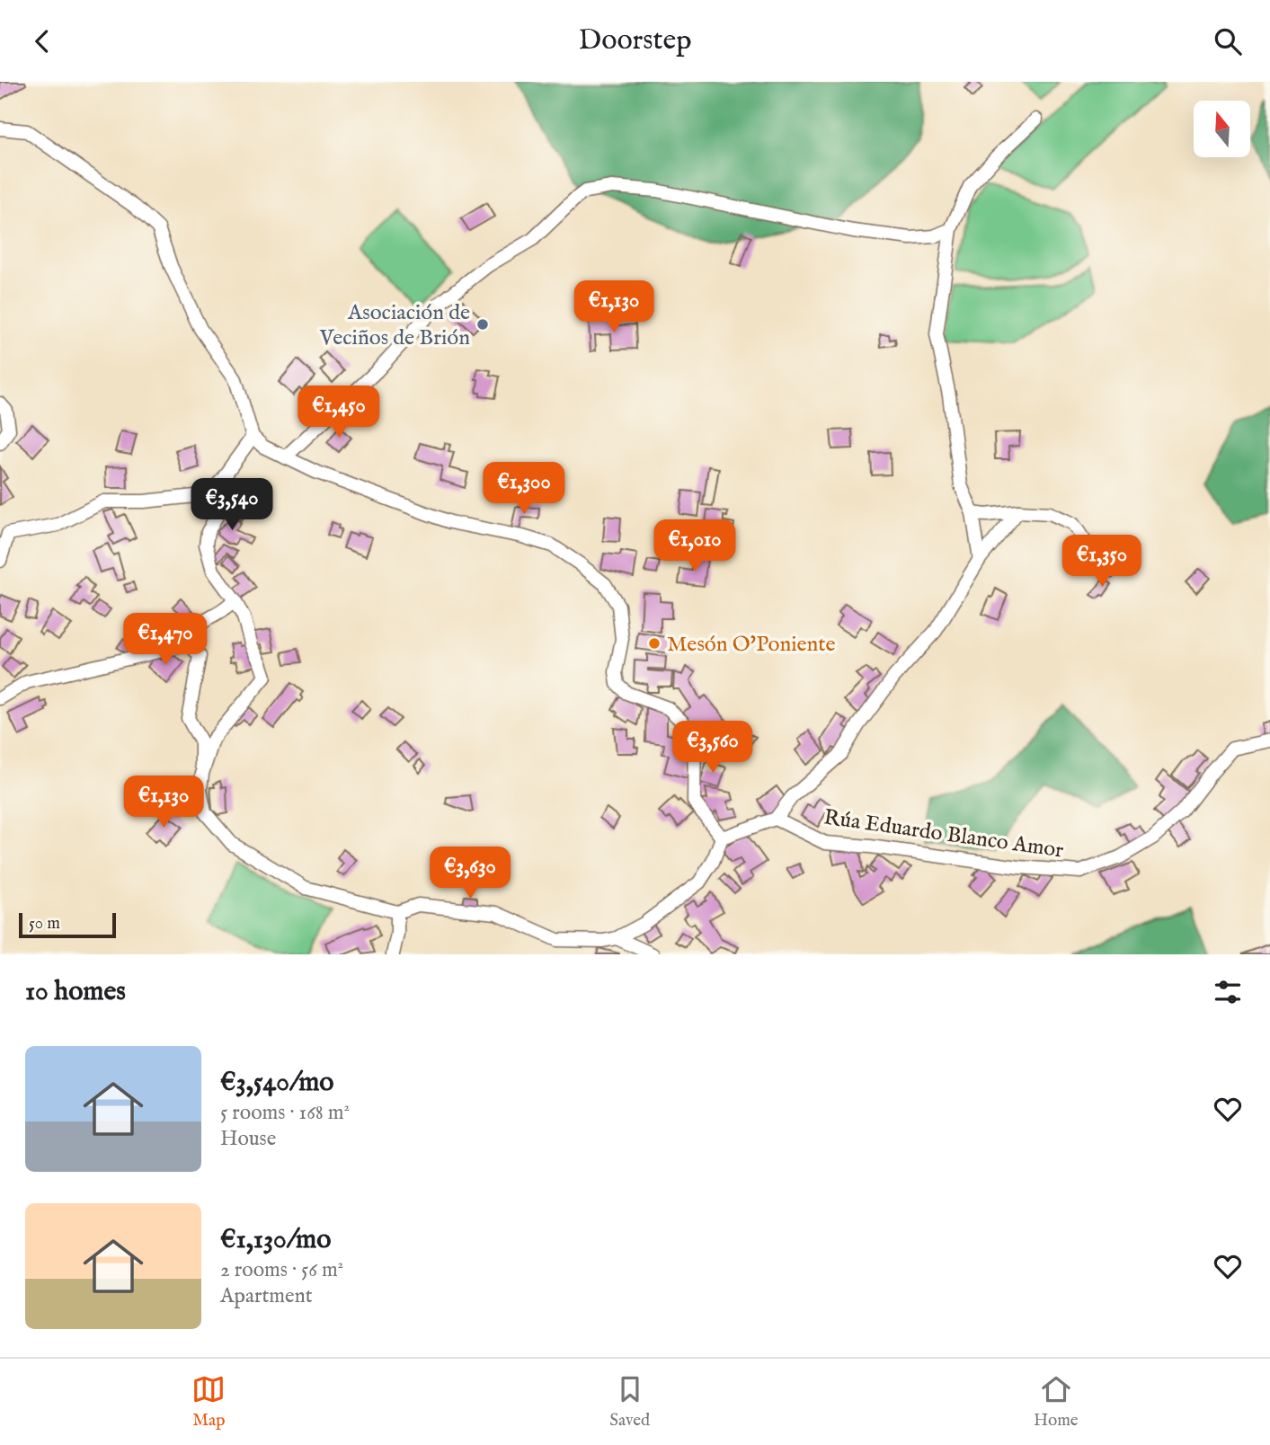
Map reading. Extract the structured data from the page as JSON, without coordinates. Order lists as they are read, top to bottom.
{
  "streets": {
    "street": ["Rúa Eduardo Blanco Amor"]
  },
  "places": ["Asociación de Veciños de Brión", "Mesón O'Poniente"],
  "scale_bar": "50 m",
  "north": "top",
  "page": {
    "header": "Doorstep",
    "price": [
      "€1,130",
      "€1,450",
      "€1,300",
      "€3,540",
      "€1,010",
      "€1,350",
      "€1,470",
      "€3,560",
      "€1,130",
      "€3,630"
    ],
    "scale": "50 m",
    "heading": "10 homes",
    "list": [
      {
        "name": "€3,540/mo",
        "note": "5 rooms · 168 m² · House"
      },
      {
        "name": "€1,130/mo",
        "note": "2 rooms · 56 m² · Apartment"
      }
    ],
    "tabs": ["Map", "Saved", "Home"]
  }
}
